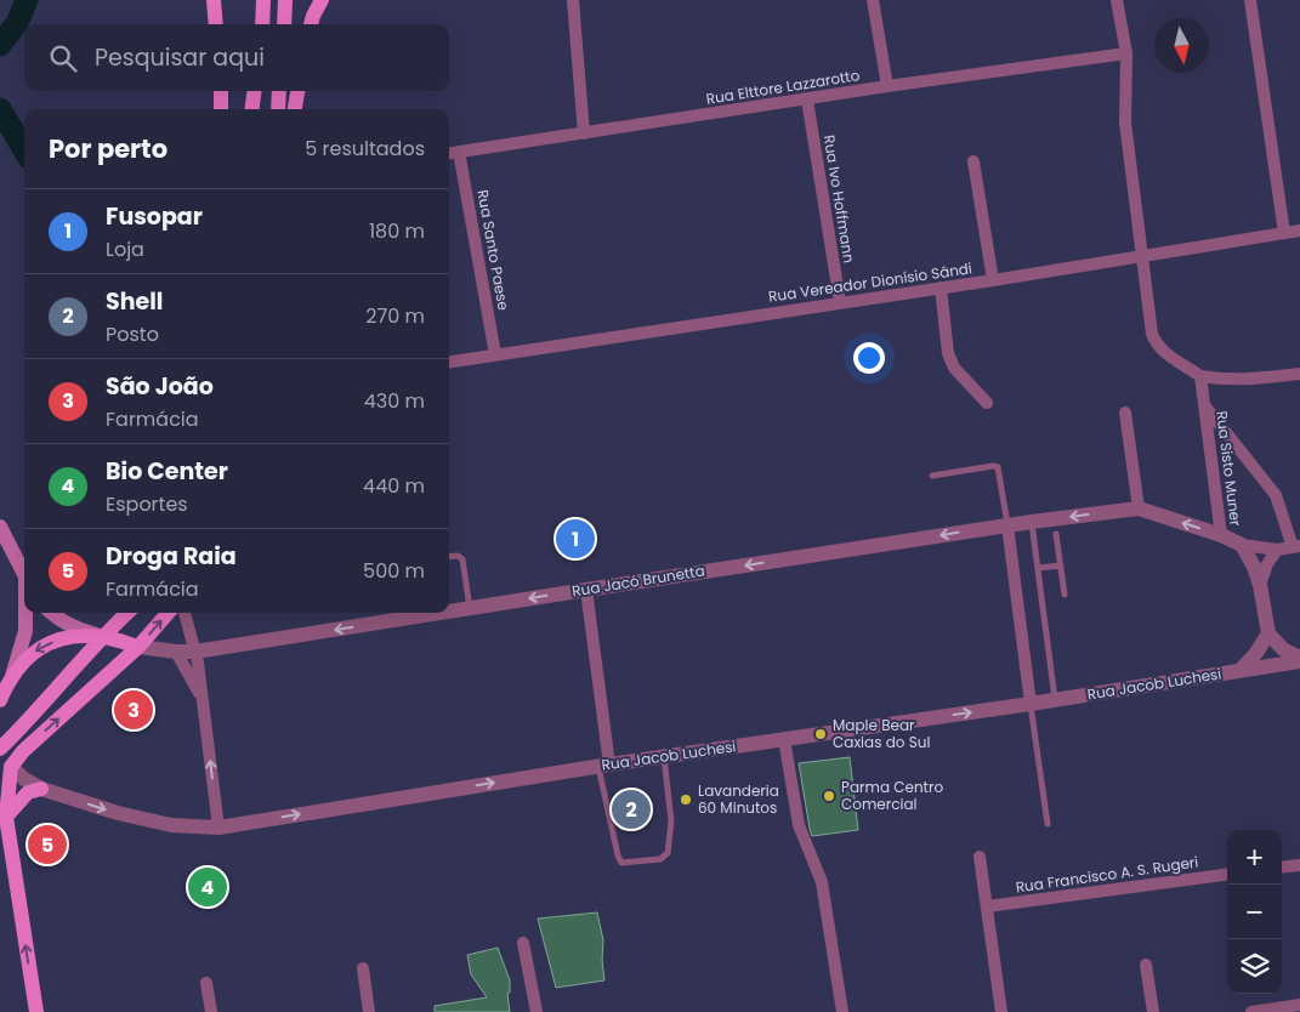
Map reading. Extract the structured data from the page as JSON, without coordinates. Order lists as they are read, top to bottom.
{
  "streets": {
    "street": [
      "Rua Elttore Lazzarotto",
      "Rua Ivo Hoffmann",
      "Rua Santo Paese",
      "Rua Vereador Dionísio Sândi",
      "Rua Sisto Muner",
      "Rua Jacó Brunetta",
      "Rua Jacob Luchesi",
      "Rua Francisco A. S. Rugeri"
    ]
  },
  "crossings": [
    ["Rua Elttore Lazzarotto", "Rua Ivo Hoffmann"],
    ["Rua Elttore Lazzarotto", "Rua Santo Paese"],
    ["Rua Ivo Hoffmann", "Rua Vereador Dionísio Sândi"],
    ["Rua Santo Paese", "Rua Vereador Dionísio Sândi"]
  ],
  "one_way": ["Rua Jacó Brunetta", "Rua Jacob Luchesi"],
  "places": ["Maple Bear Caxias do Sul", "Parma Centro Comercial", "Lavanderia 60 Minutos"],
  "north": "bottom",
  "page": {
    "search": "Pesquisar aqui",
    "heading": ["Por perto", "5 resultados"],
    "list": [
      {
        "mark": "1",
        "name": "Fusopar",
        "note": "Loja",
        "value": "180 m"
      },
      {
        "mark": "2",
        "name": "Shell",
        "note": "Posto",
        "value": "270 m"
      },
      {
        "mark": "3",
        "name": "São João",
        "note": "Farmácia",
        "value": "430 m"
      },
      {
        "mark": "4",
        "name": "Bio Center",
        "note": "Esportes",
        "value": "440 m"
      },
      {
        "mark": "5",
        "name": "Droga Raia",
        "note": "Farmácia",
        "value": "500 m"
      }
    ],
    "pins": [
      "1",
      "3",
      "2",
      "5",
      "4"
    ],
    "map_buttons": ["+", "−"]
  }
}
